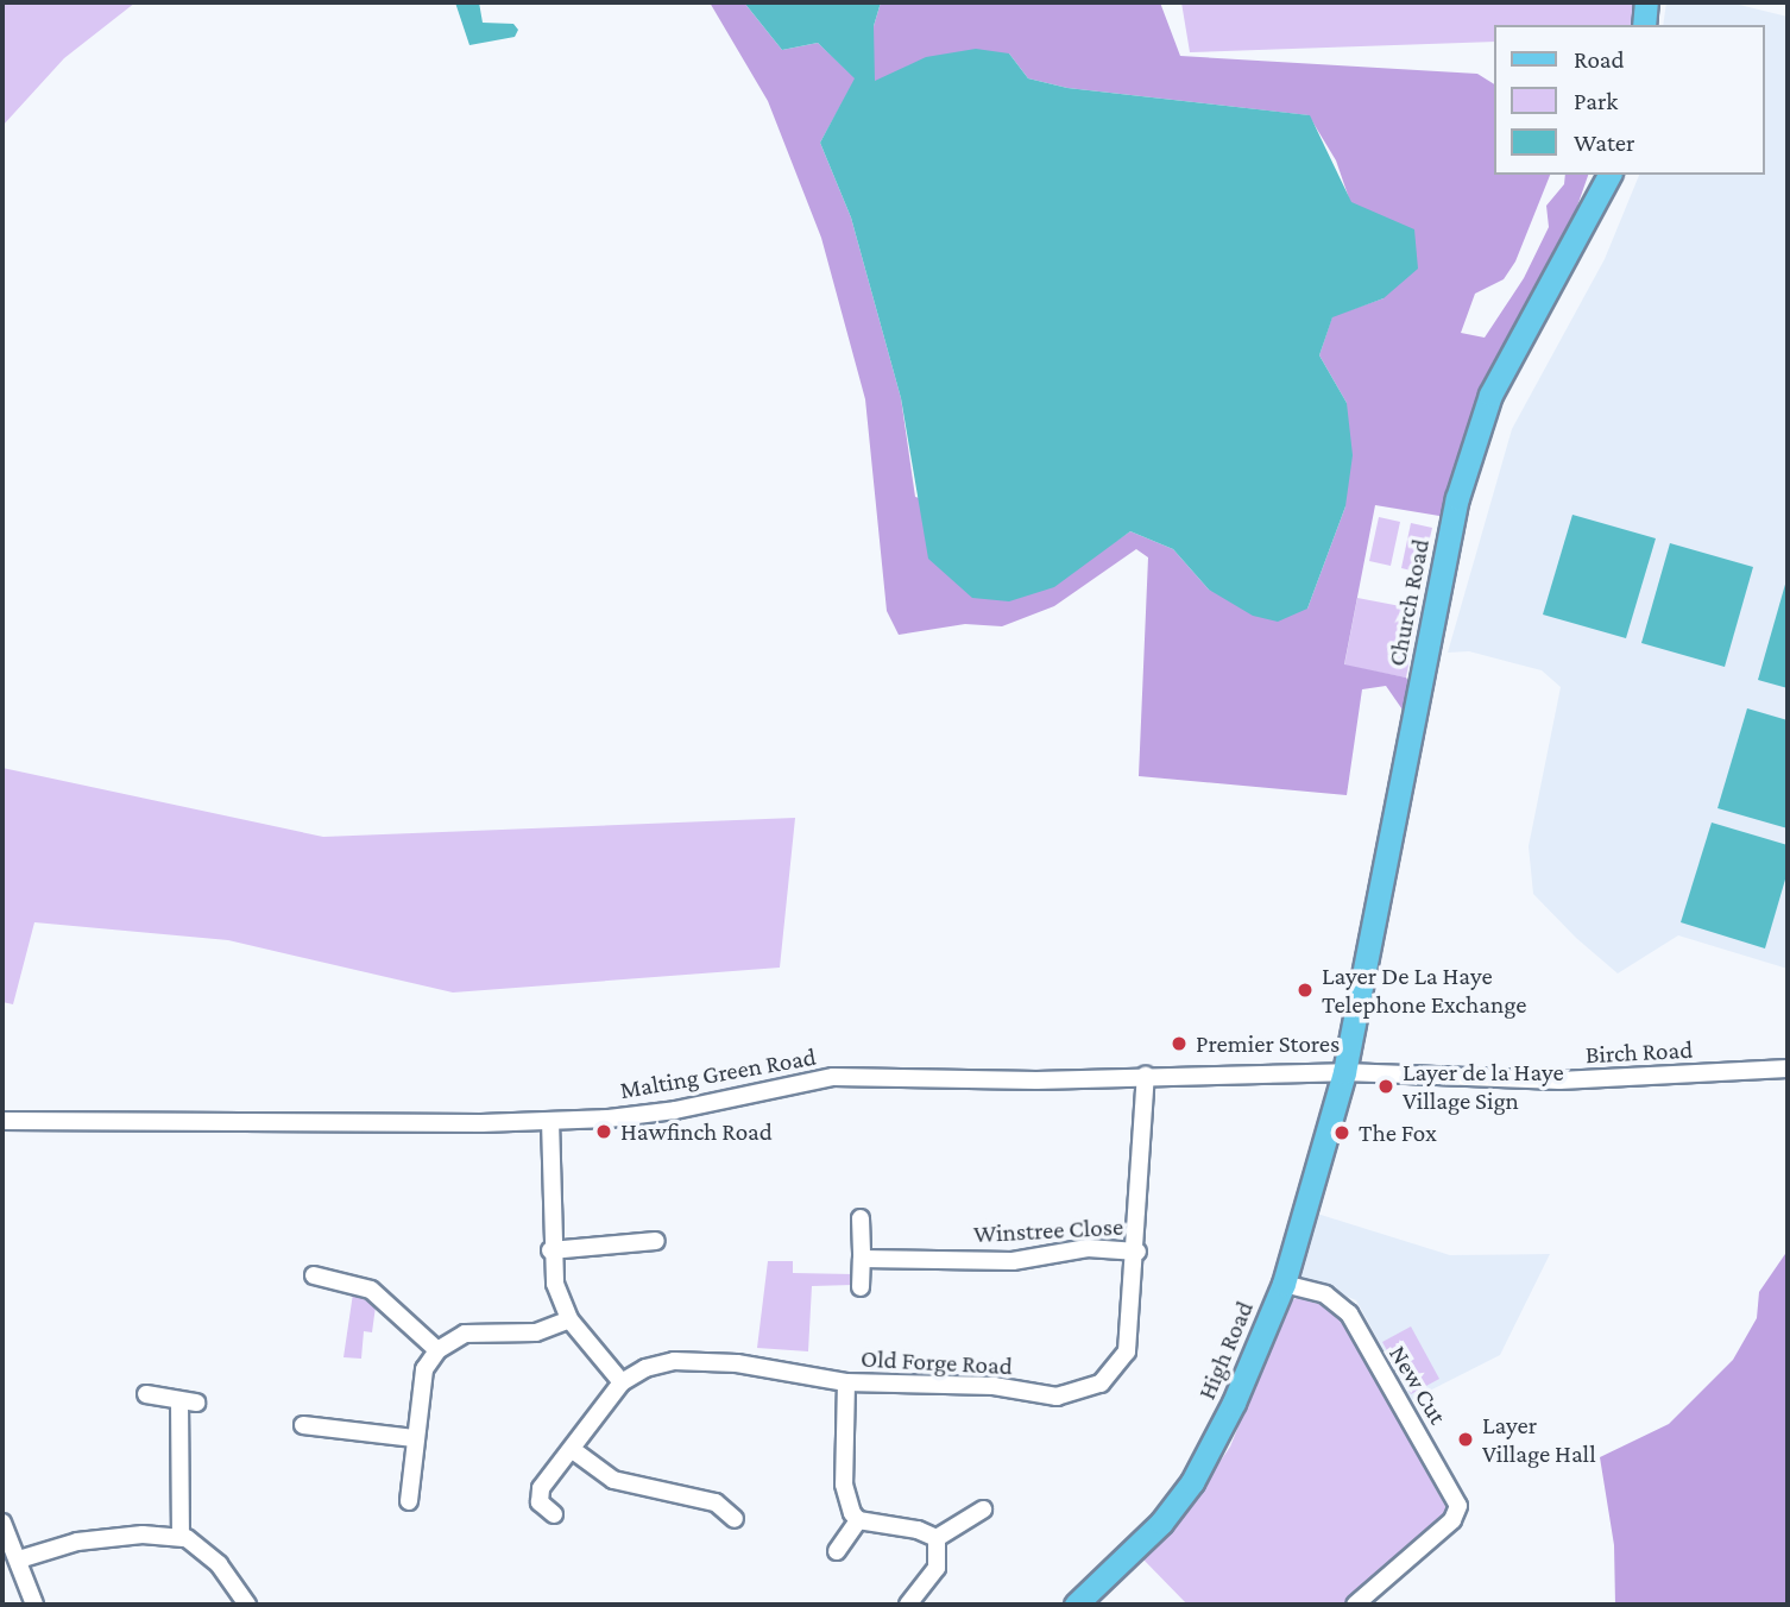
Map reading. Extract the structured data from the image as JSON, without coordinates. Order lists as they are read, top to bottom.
{
  "streets": {
    "main road": ["Church Road", "High Road"],
    "street": [
      "Birch Road",
      "Malting Green Road",
      "Winstree Close",
      "Old Forge Road",
      "New Cut"
    ]
  },
  "crossings": [
    ["Church Road", "Birch Road"],
    ["Church Road", "Malting Green Road"],
    ["Church Road", "High Road"],
    ["Birch Road", "Malting Green Road"],
    ["Birch Road", "High Road"],
    ["Malting Green Road", "High Road"],
    ["Malting Green Road", "Old Forge Road"],
    ["Winstree Close", "Old Forge Road"],
    ["High Road", "New Cut"]
  ],
  "places": [
    "Layer De La Haye Telephone Exchange",
    "Premier Stores",
    "Layer de la Haye Village Sign",
    "Hawfinch Road",
    "The Fox",
    "Layer Village Hall"
  ],
  "legend": ["Road", "Park", "Water"]
}
